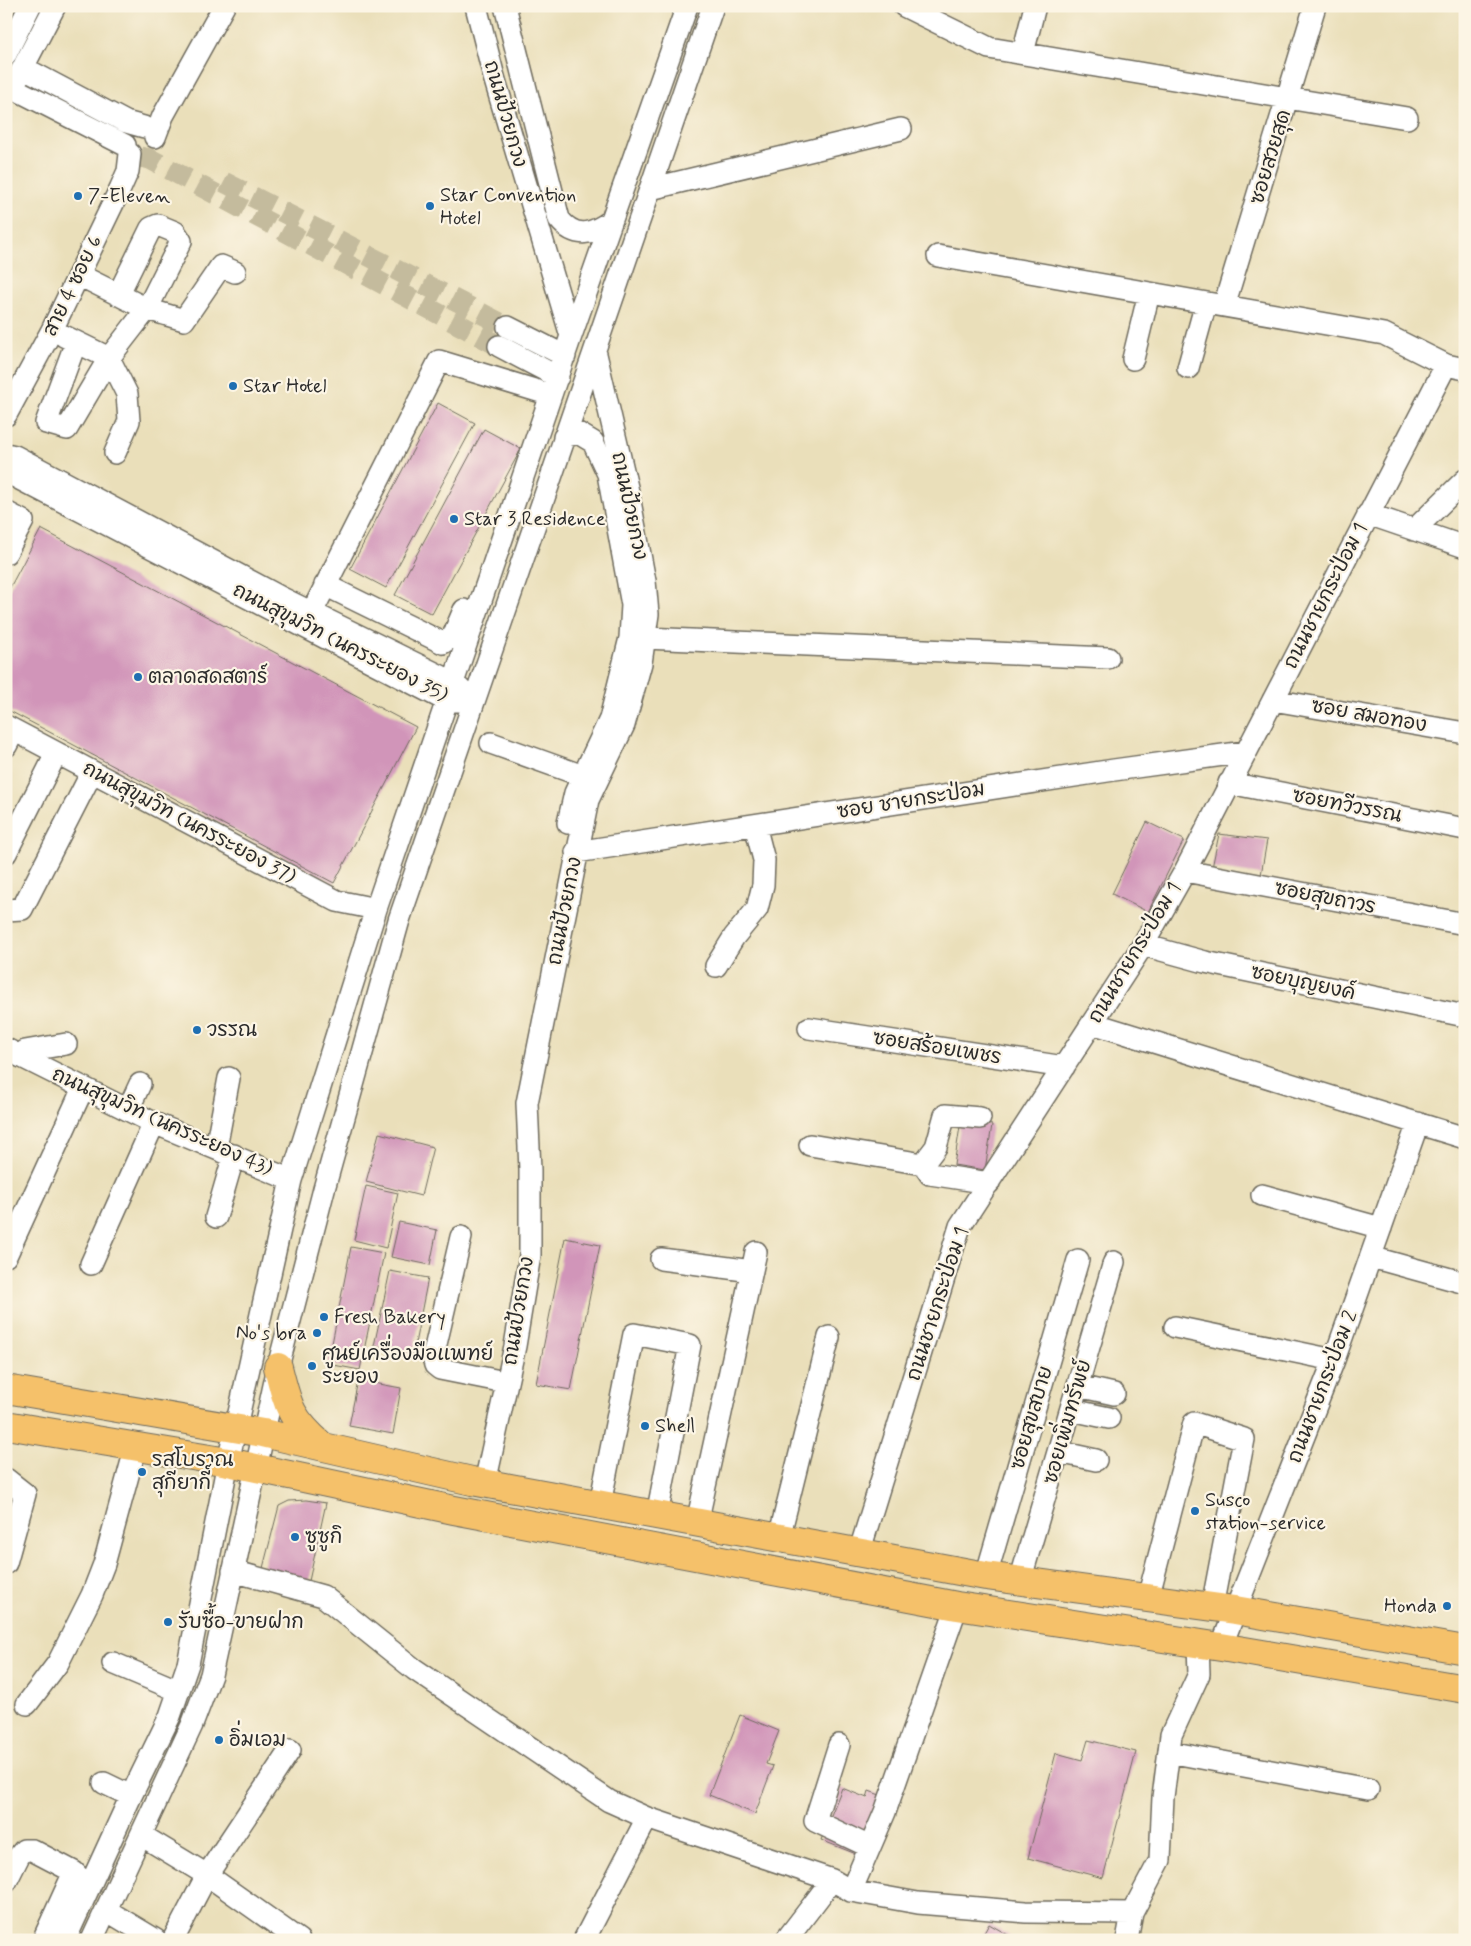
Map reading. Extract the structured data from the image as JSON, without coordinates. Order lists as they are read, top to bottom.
{
  "streets": {
    "street": [
      "ถนนป้วยกวง",
      "ซอยสวยสุด",
      "สาย 4 ซอย 6",
      "ถนนชายกระป่อม 1",
      "ถนนสุขุมวิท (นครระยอง 35)",
      "ซอย สมอทอง",
      "ซอย ชายกระป่อม",
      "ซอยทวีวรรณ",
      "ถนนสุขุมวิท (นครระยอง 37)",
      "ซอยสุขถาวร",
      "ซอยบุญยงค์",
      "ซอยสร้อยเพชร",
      "ถนนสุขุมวิท (นครระยอง 43)",
      "ถนนชายกระป่อม 2",
      "ซอยสุขสบาย",
      "ซอยเพิ่มทรัพย์"
    ]
  },
  "crossings": [
    ["ถนนป้วยกวง", "ซอย ชายกระป่อม"],
    ["ถนนชายกระป่อม 1", "ซอย สมอทอง"],
    ["ถนนชายกระป่อม 1", "ซอย ชายกระป่อม"],
    ["ถนนชายกระป่อม 1", "ซอยทวีวรรณ"],
    ["ถนนชายกระป่อม 1", "ซอยสุขถาวร"],
    ["ถนนชายกระป่อม 1", "ซอยบุญยงค์"],
    ["ถนนชายกระป่อม 1", "ซอยสร้อยเพชร"]
  ],
  "places": [
    "7-Eleven",
    "Star Convention Hotel",
    "Star Hotel",
    "Star 3 Residence",
    "ตลาดสดสตาร์",
    "วรรณ",
    "Fresh Bakery",
    "No's bra",
    "ศูนย์เครื่องมือแพทย์ ระยอง",
    "Shell",
    "รสโบราณ สุกียากี์",
    "Susco station-service",
    "ซูซูกิ",
    "Honda",
    "รับซื้อ-ขายฝาก",
    "อิ่มเอม"
  ]
}
